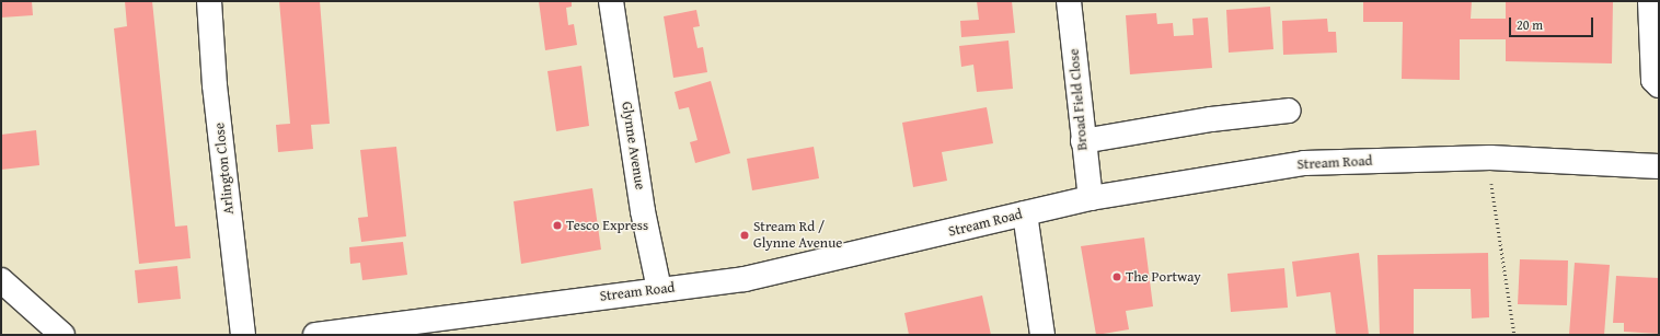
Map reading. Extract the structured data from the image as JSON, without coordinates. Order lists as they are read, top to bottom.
{
  "streets": {
    "main road": [
      "Broad Field Close",
      "Glynne Avenue",
      "Stream Road",
      "Arlington Close"
    ]
  },
  "crossings": [
    ["Broad Field Close", "Stream Road"],
    ["Glynne Avenue", "Stream Road"]
  ],
  "places": ["Tesco Express", "Stream Rd / Glynne Avenue", "The Portway"],
  "scale_bar": "20 m"
}
